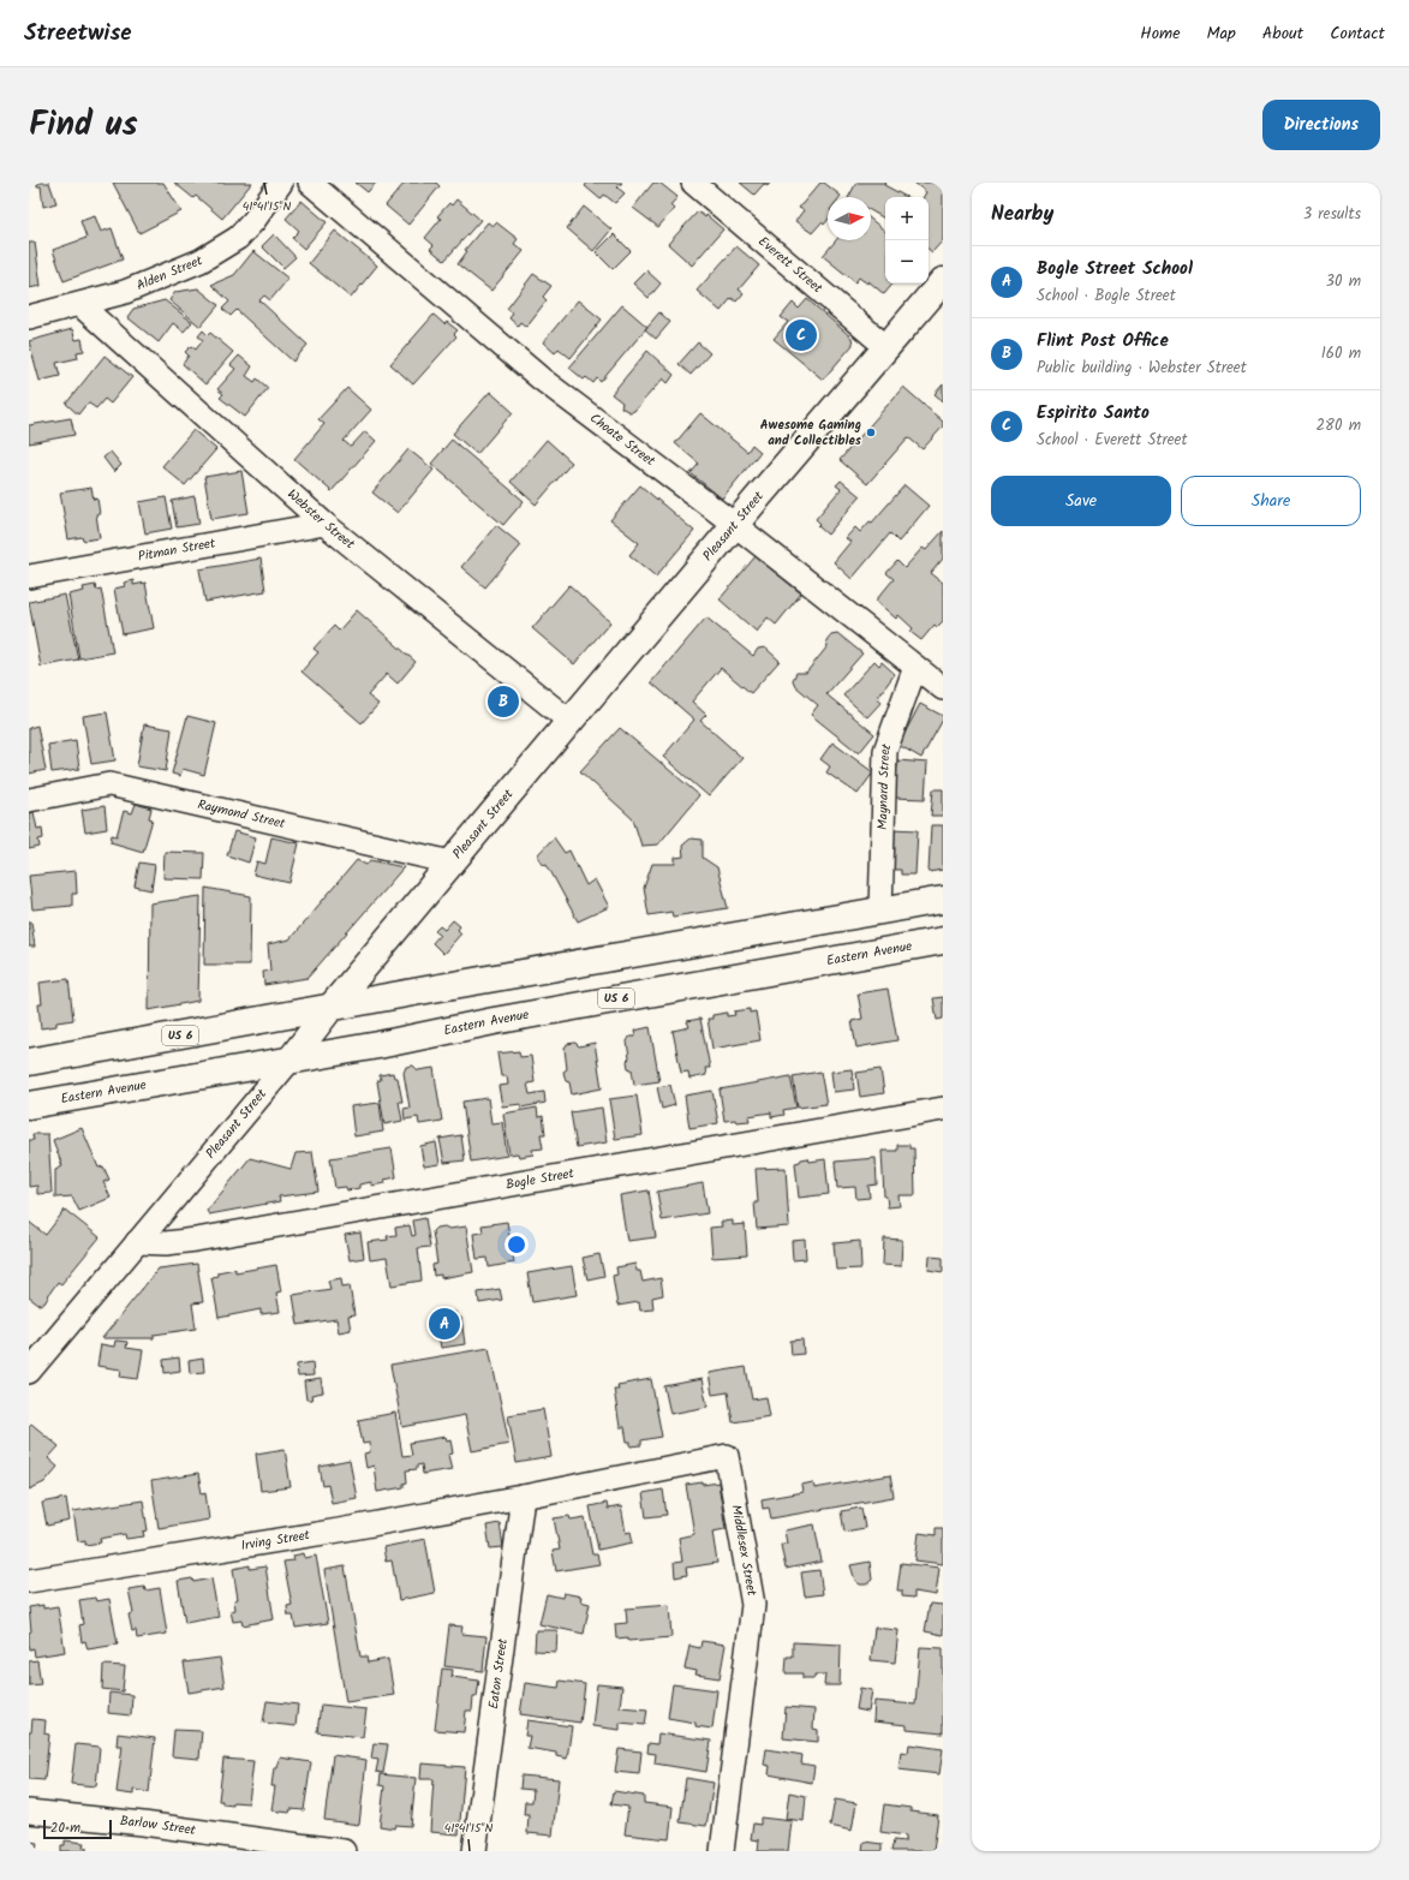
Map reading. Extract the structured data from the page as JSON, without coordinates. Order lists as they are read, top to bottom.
{
  "streets": {
    "main road": ["Pleasant Street", "Eastern Avenue", "US 6"],
    "street": [
      "Everett Street",
      "Alden Street",
      "Choate Street",
      "Webster Street",
      "Pitman Street",
      "Maynard Street",
      "Raymond Street",
      "Bogle Street",
      "Irving Street",
      "Middlesex Street",
      "Eaton Street",
      "Barlow Street"
    ]
  },
  "crossings": [
    ["Everett Street", "Pleasant Street"],
    ["Alden Street", "Webster Street"],
    ["Choate Street", "Pleasant Street"],
    ["Choate Street", "Maynard Street"],
    ["Webster Street", "Pleasant Street"],
    ["Webster Street", "Pitman Street"],
    ["Pleasant Street", "Raymond Street"],
    ["Pleasant Street", "Eastern Avenue"],
    ["Pleasant Street", "US 6"],
    ["Pleasant Street", "Bogle Street"],
    ["Maynard Street", "US 6"],
    ["Irving Street", "Middlesex Street"],
    ["Irving Street", "Eaton Street"],
    ["Middlesex Street", "Eaton Street"]
  ],
  "places": ["Awesome Gaming and Collectibles"],
  "scale_bar": "20 m",
  "north": "right",
  "page": {
    "header": "Streetwise",
    "nav": [
      "Home",
      "Map",
      "About",
      "Contact"
    ],
    "title": "Find us",
    "buttons": [
      "Directions",
      ["Save", "Share"]
    ],
    "heading": ["Nearby", "3 results"],
    "map_buttons": ["+", "−"],
    "list": [
      {
        "mark": "A",
        "name": "Bogle Street School",
        "note": "School · Bogle Street",
        "value": "30 m"
      },
      {
        "mark": "B",
        "name": "Flint Post Office",
        "note": "Public building · Webster Street",
        "value": "160 m"
      },
      {
        "mark": "C",
        "name": "Espirito Santo",
        "note": "School · Everett Street",
        "value": "280 m"
      }
    ],
    "pins": ["C", "B", "A"],
    "scale": "20 m"
  },
  "coordinates": ["41°41'15\"N"]
}
